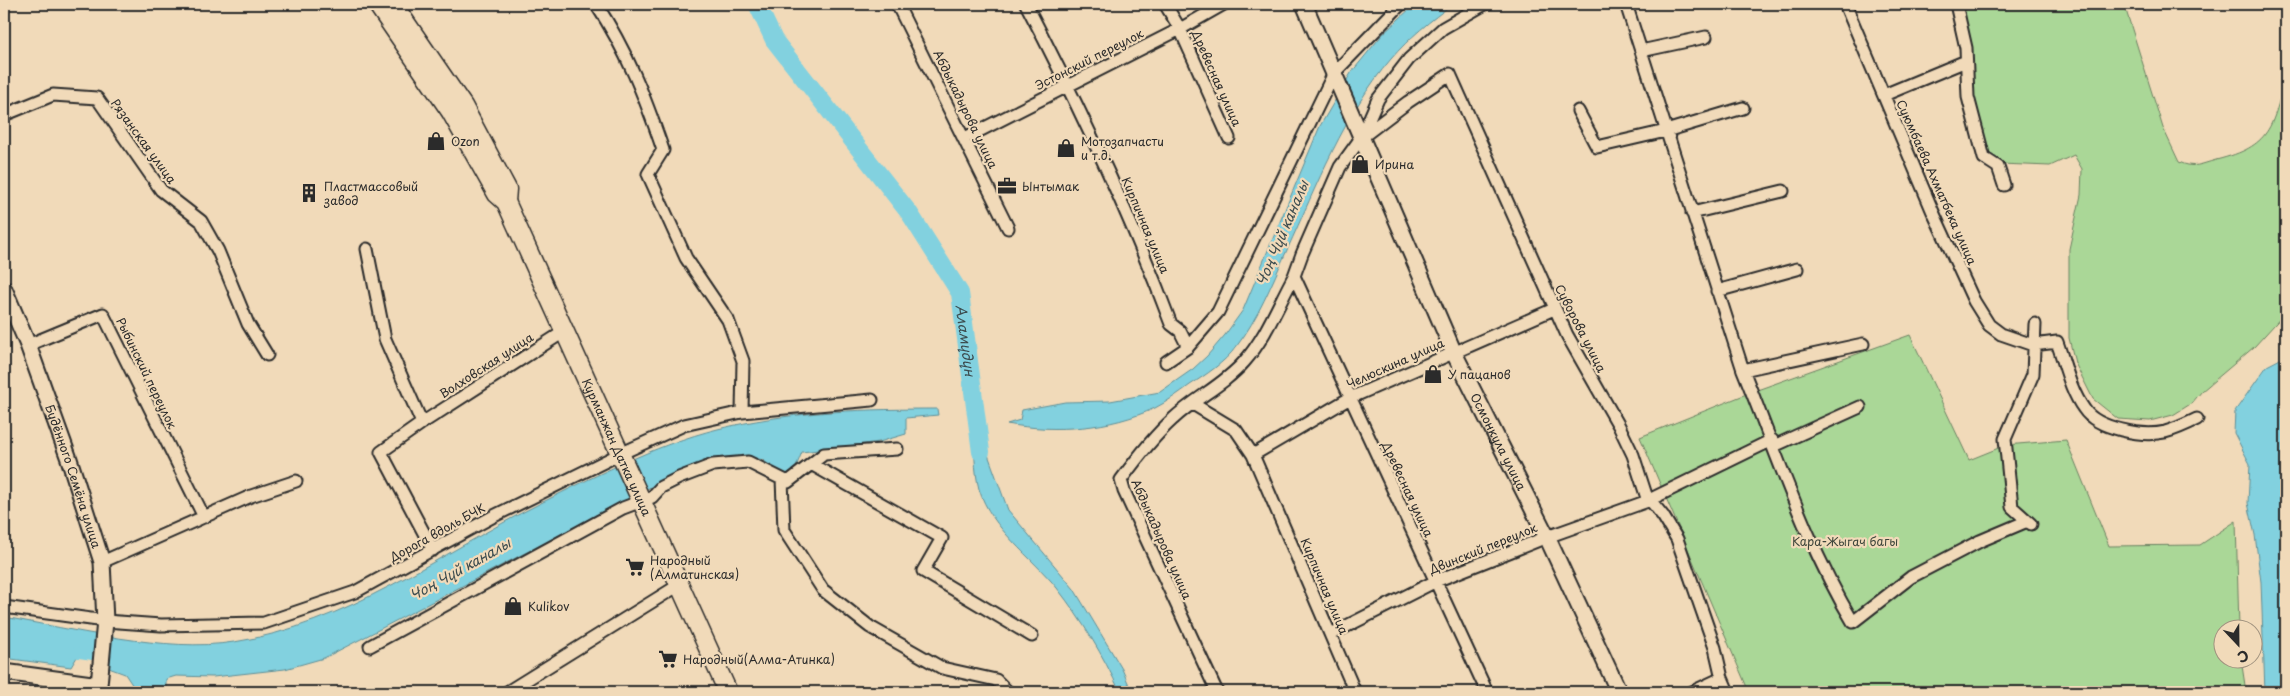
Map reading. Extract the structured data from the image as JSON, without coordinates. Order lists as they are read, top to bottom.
{
  "streets": {
    "main road": ["Курманжан Датка улица"],
    "street": [
      "Эстонский переулок",
      "Древесная улица",
      "Абдыкадырова улица",
      "Рязанская улица",
      "Суюмбаева Ахматбека улица",
      "Кирпичная улица",
      "Суворова улица",
      "Челюскина улица",
      "Волховская улица",
      "Рыбинский переулок",
      "Осмонкула улица",
      "Будённого Семёна улица",
      "Дорога вдоль БЧК",
      "Двинский переулок"
    ]
  },
  "crossings": [
    ["Эстонский переулок", "Древесная улица"],
    ["Эстонский переулок", "Абдыкадырова улица"],
    ["Эстонский переулок", "Кирпичная улица"],
    ["Древесная улица", "Абдыкадырова улица"],
    ["Древесная улица", "Челюскина улица"],
    ["Древесная улица", "Двинский переулок"],
    ["Абдыкадырова улица", "Кирпичная улица"],
    ["Абдыкадырова улица", "Суворова улица"],
    ["Абдыкадырова улица", "Осмонкула улица"],
    ["Кирпичная улица", "Челюскина улица"],
    ["Кирпичная улица", "Двинский переулок"],
    ["Суворова улица", "Челюскина улица"],
    ["Суворова улица", "Осмонкула улица"],
    ["Суворова улица", "Двинский переулок"],
    ["Челюскина улица", "Осмонкула улица"],
    ["Волховская улица", "Курманжан Датка улица"],
    ["Волховская улица", "Дорога вдоль БЧК"],
    ["Рыбинский переулок", "Будённого Семёна улица"],
    ["Осмонкула улица", "Двинский переулок"],
    ["Курманжан Датка улица", "Дорога вдоль БЧК"],
    ["Будённого Семёна улица", "Дорога вдоль БЧК"]
  ],
  "water": ["Чоң Чүй каналы", "Аламүдүн"],
  "parks": ["Кара-Жыгач багы"],
  "places": {
    "shop": [
      "Ozon",
      "Мотозапчасти и т.д.",
      "Ирина",
      "У пацанов",
      "Kulikov"
    ],
    "office": ["Ынтымак"],
    "building": ["Пластмассовый завод"],
    "supermarket": ["Народный (Алматинская)", "Народный(Алма-Атинка)"]
  },
  "north": "bottom"
}
